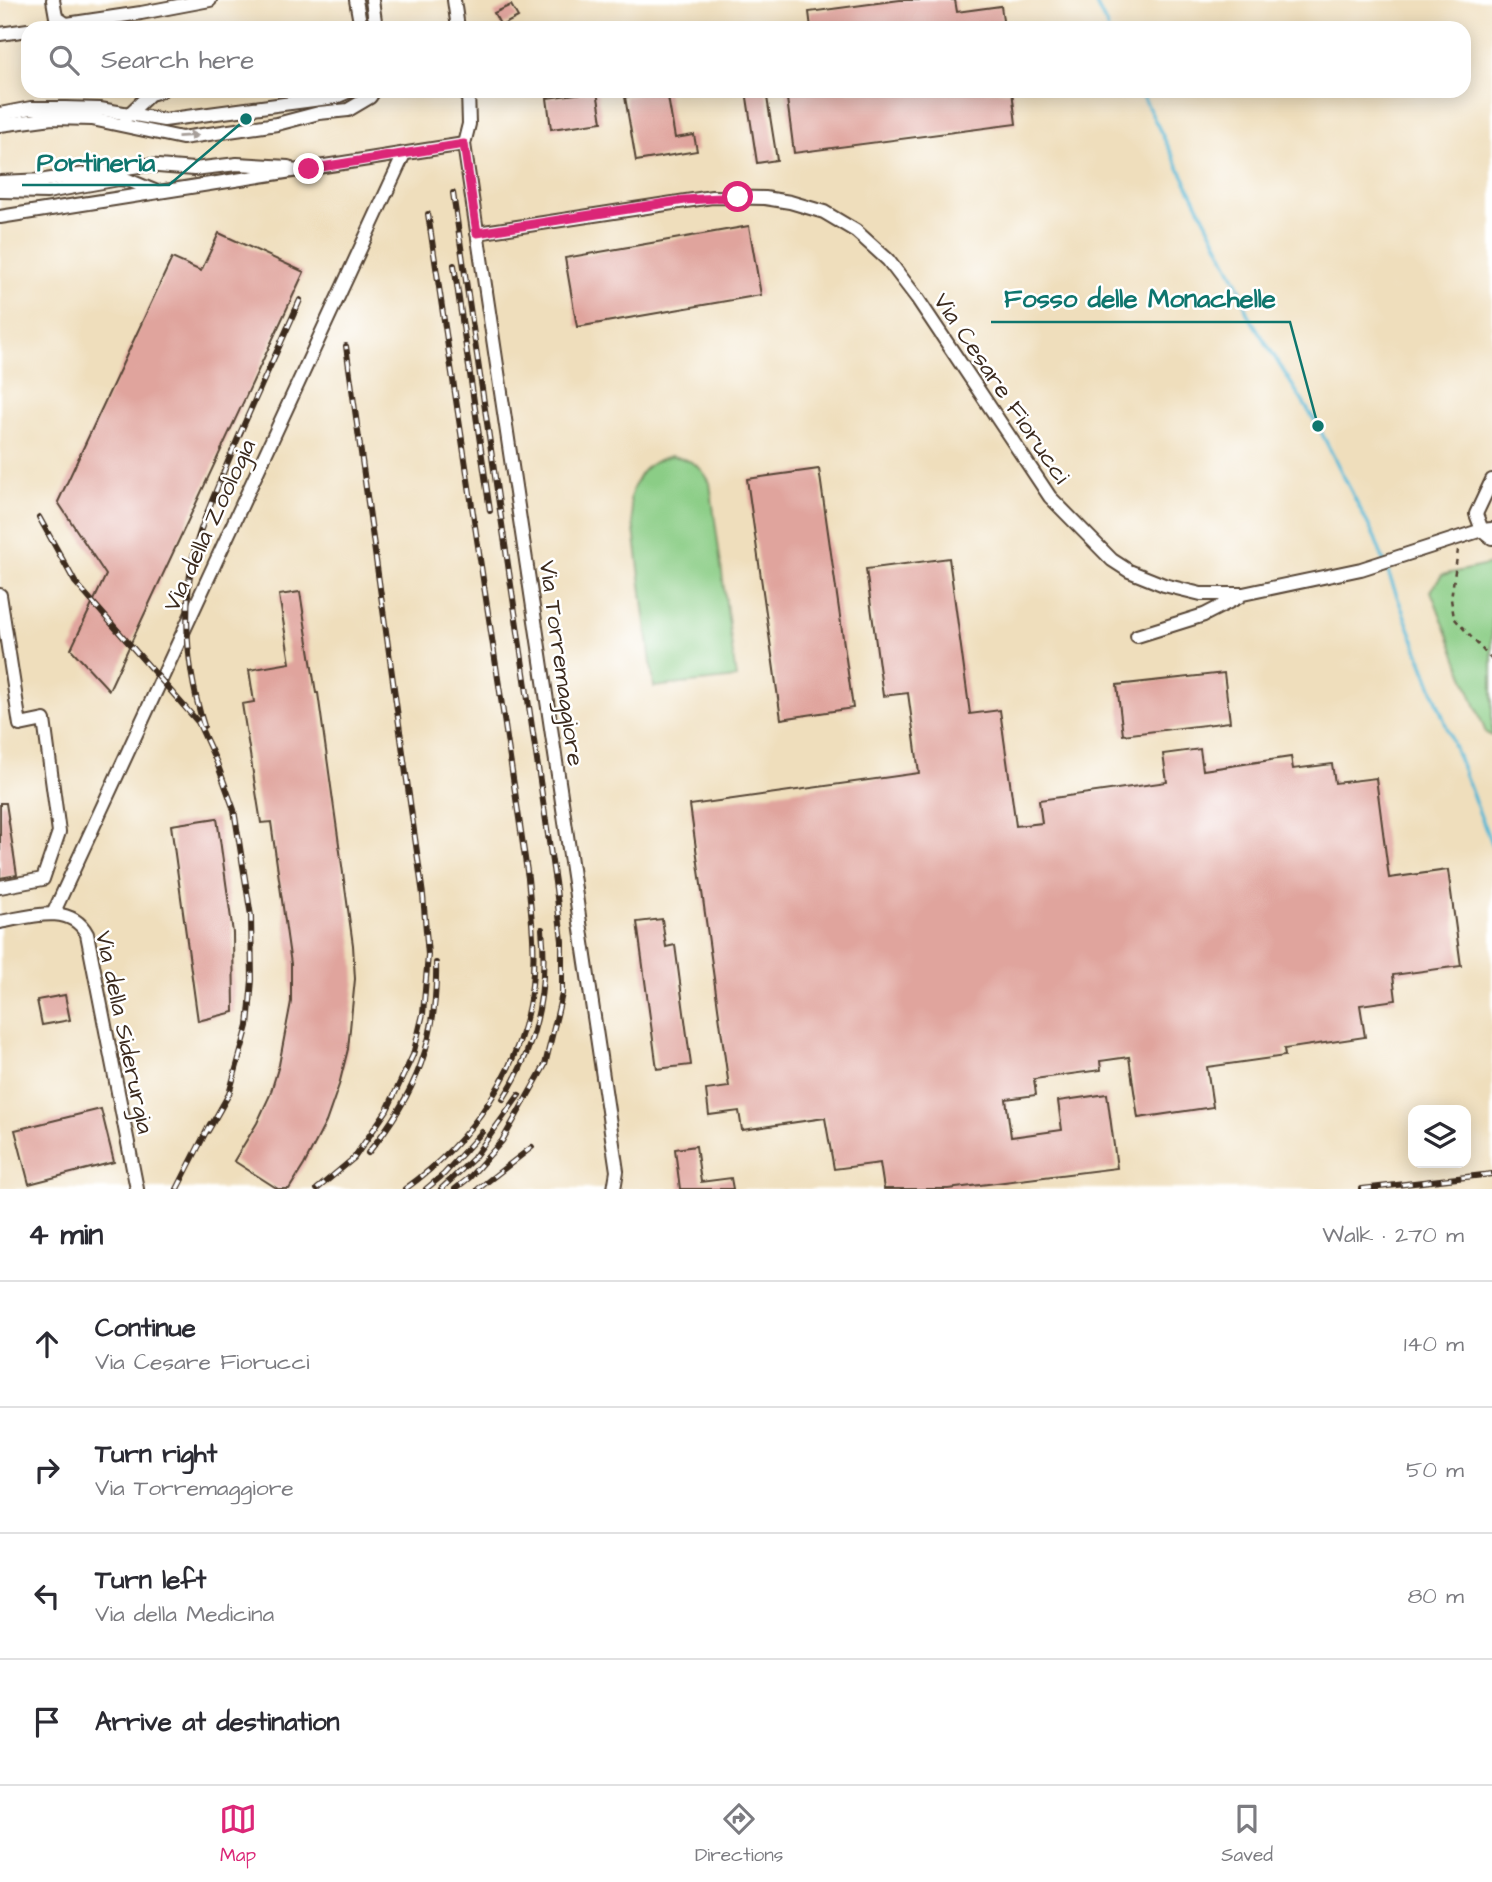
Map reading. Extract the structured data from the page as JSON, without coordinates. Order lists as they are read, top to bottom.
{
  "streets": {
    "street": [
      "Via Cesare Fiorucci",
      "Via della Zoologia",
      "Via Torremaggiore",
      "Via della Siderurgia"
    ]
  },
  "crossings": [
    ["Via Cesare Fiorucci", "Via Torremaggiore"],
    ["Via della Zoologia", "Via della Siderurgia"]
  ],
  "places": ["Portineria", "Fosso delle Monachelle"],
  "page": {
    "search": "Search here",
    "heading": ["4 min", "Walk · 270 m"],
    "list": [
      ["Continue", "Via Cesare Fiorucci", "140 m"],
      ["Turn right", "Via Torremaggiore", "50 m"],
      ["Turn left", "Via della Medicina", "80 m"],
      "Arrive at destination"
    ],
    "nav": ["Map", "Directions", "Saved"]
  }
}
